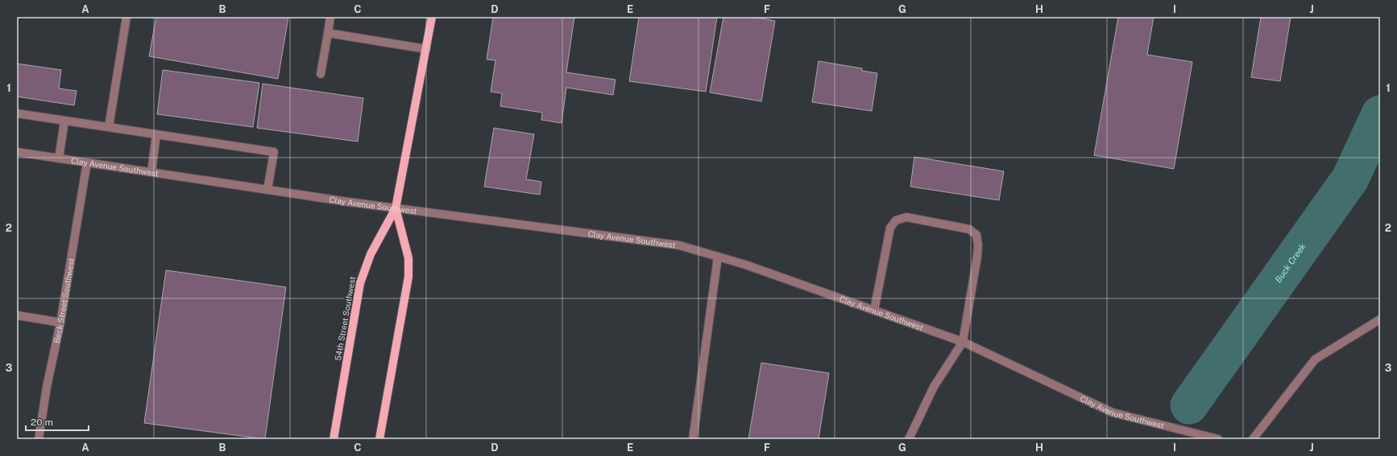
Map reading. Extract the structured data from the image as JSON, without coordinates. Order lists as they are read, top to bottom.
{
  "streets": {
    "main road": ["54th Street Southwest"],
    "street": ["Clay Avenue Southwest", "Beck Street Southwest"]
  },
  "crossings": [
    ["Clay Avenue Southwest", "Beck Street Southwest"],
    ["Clay Avenue Southwest", "54th Street Southwest"]
  ],
  "water": ["Buck Creek"],
  "scale_bar": "20 m",
  "grid": {
    "columns": [
      "A",
      "B",
      "C",
      "D",
      "E",
      "F",
      "G",
      "H",
      "I",
      "J"
    ],
    "rows": ["1", "2", "3"]
  }
}
